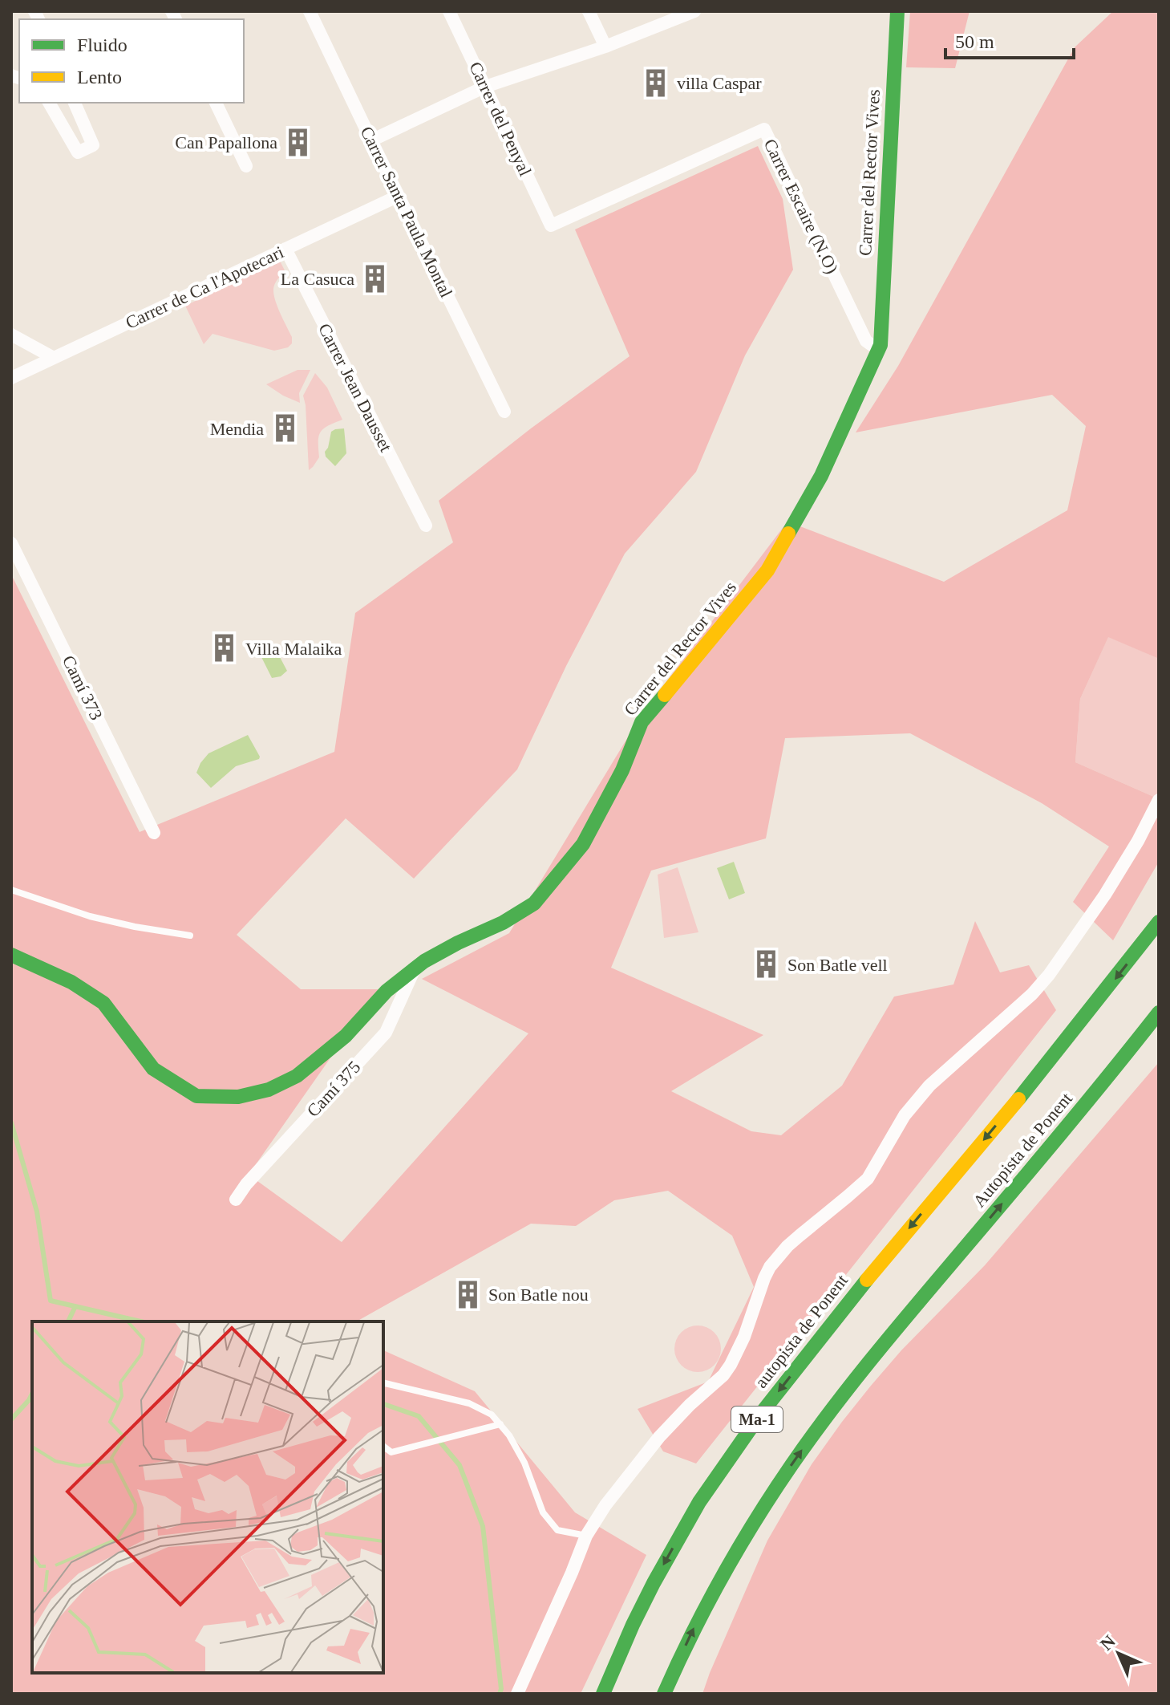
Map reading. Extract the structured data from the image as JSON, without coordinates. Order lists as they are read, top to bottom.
{
  "streets": {
    "main road": [
      "Carrer del Rector Vives",
      "Autopista de Ponent",
      "autopista de Ponent",
      "Ma-1"
    ],
    "street": [
      "Carrer del Penyal",
      "Carrer Escaire (N.O)",
      "Carrer Santa Paula Montal",
      "Carrer de Ca l'Apotecari",
      "Carrer Jean Dausset",
      "Camí 373",
      "Camí 375"
    ]
  },
  "crossings": [
    ["Carrer del Penyal", "Carrer Escaire (N.O)"],
    ["Carrer del Rector Vives", "Carrer Escaire (N.O)"],
    ["Carrer del Rector Vives", "Camí 375"],
    ["Carrer Santa Paula Montal", "Carrer de Ca l'Apotecari"],
    ["Carrer de Ca l'Apotecari", "Carrer Jean Dausset"],
    ["Autopista de Ponent", "autopista de Ponent"]
  ],
  "one_way": ["autopista de Ponent"],
  "places": {
    "building": [
      "villa Caspar",
      "Can Papallona",
      "La Casuca",
      "Mendia",
      "Villa Malaika",
      "Son Batle vell",
      "Son Batle nou"
    ]
  },
  "legend": ["Fluido", "Lento"],
  "scale_bar": "50 m",
  "north": "top left"
}
